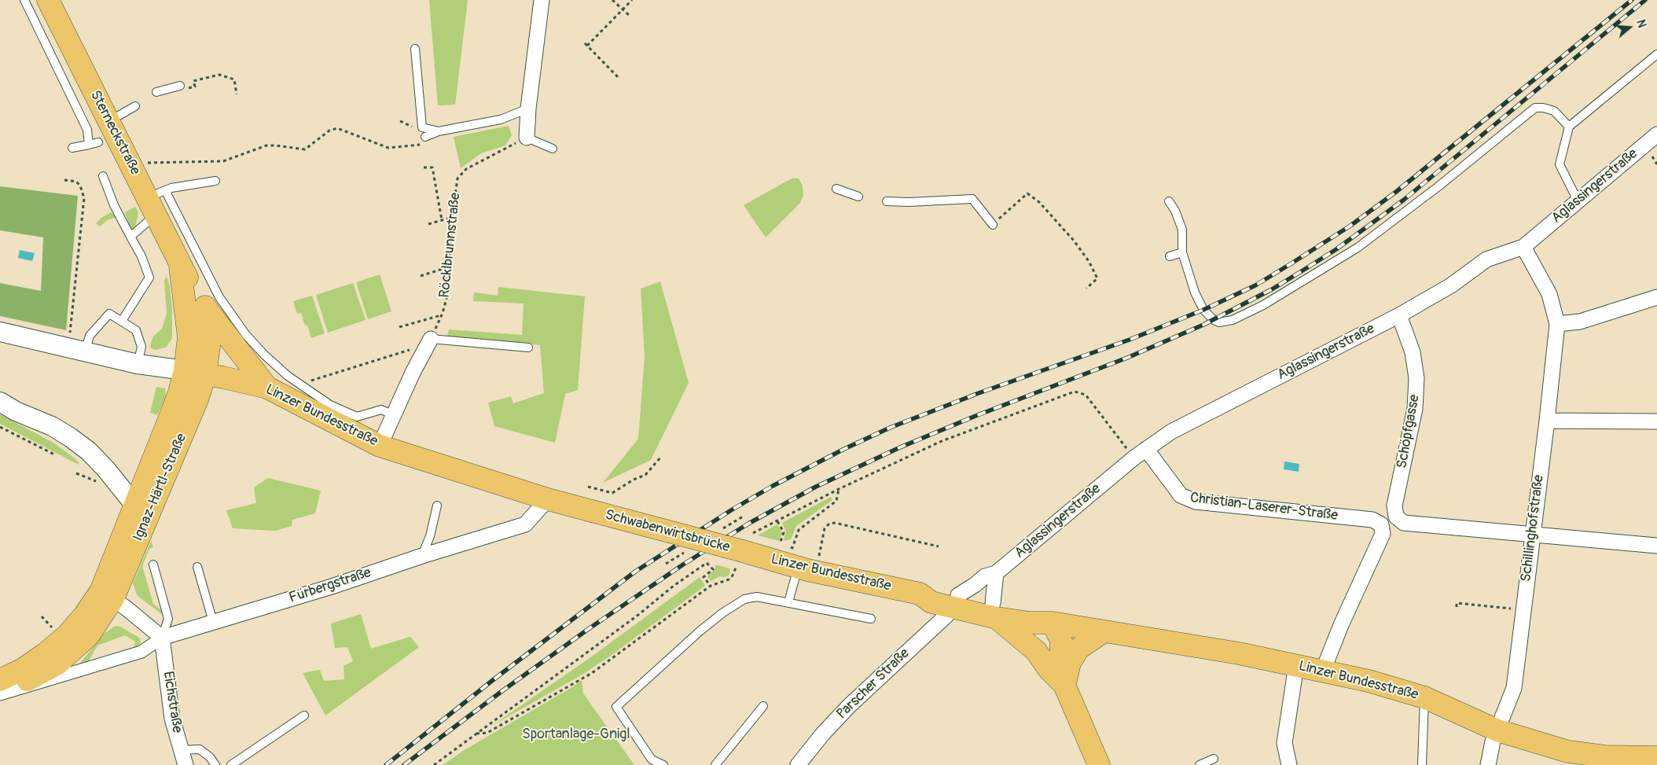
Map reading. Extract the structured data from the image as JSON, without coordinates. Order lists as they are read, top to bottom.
{
  "streets": {
    "main road": [
      "Sterneckstraße",
      "Linzer Bundesstraße",
      "Ignaz-Härtl-Straße",
      "Schwabenwirtsbrücke"
    ],
    "street": [
      "Aglassingerstraße",
      "Schöpfgasse",
      "Christian-Laserer-Straße",
      "Schillinghofstraße",
      "Fürbergstraße",
      "Parscher Straße",
      "Eichstraße"
    ],
    "path": ["Röcklbrunnstraße"]
  },
  "crossings": [
    ["Sterneckstraße", "Linzer Bundesstraße"],
    ["Sterneckstraße", "Ignaz-Härtl-Straße"],
    ["Aglassingerstraße", "Linzer Bundesstraße"],
    ["Aglassingerstraße", "Schöpfgasse"],
    ["Aglassingerstraße", "Christian-Laserer-Straße"],
    ["Aglassingerstraße", "Schillinghofstraße"],
    ["Aglassingerstraße", "Parscher Straße"],
    ["Linzer Bundesstraße", "Ignaz-Härtl-Straße"],
    ["Linzer Bundesstraße", "Christian-Laserer-Straße"],
    ["Linzer Bundesstraße", "Schillinghofstraße"],
    ["Linzer Bundesstraße", "Schwabenwirtsbrücke"],
    ["Linzer Bundesstraße", "Fürbergstraße"],
    ["Linzer Bundesstraße", "Parscher Straße"],
    ["Schöpfgasse", "Schillinghofstraße"],
    ["Fürbergstraße", "Eichstraße"]
  ],
  "parks": ["Sportanlage-Gnigl"],
  "north": "right"
}
